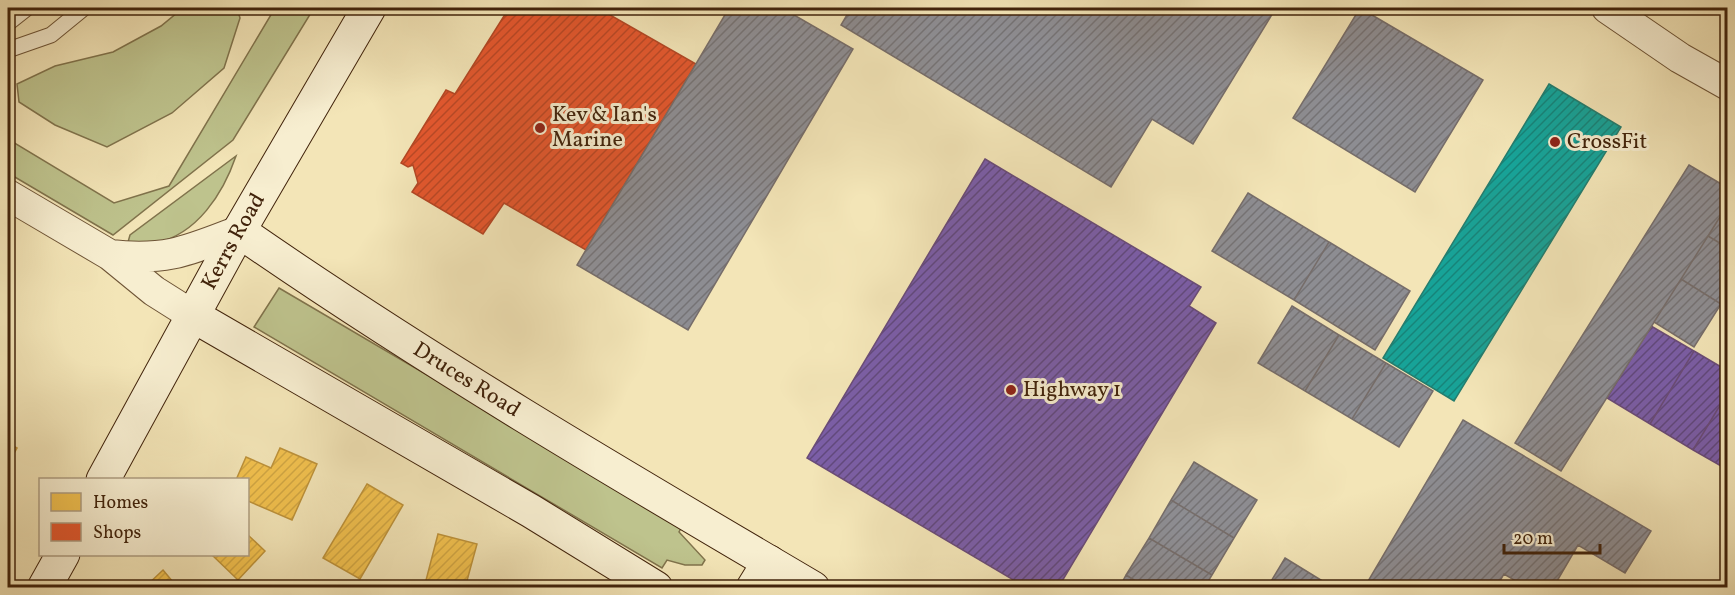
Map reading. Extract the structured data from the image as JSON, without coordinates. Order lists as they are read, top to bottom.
{
  "streets": {
    "main road": ["Kerrs Road", "Druces Road"]
  },
  "crossings": [
    ["Kerrs Road", "Druces Road"]
  ],
  "places": ["Kev & Ian's Marine", "CrossFit", "Highway 1"],
  "legend": ["Homes", "Shops"],
  "scale_bar": "20 m"
}
